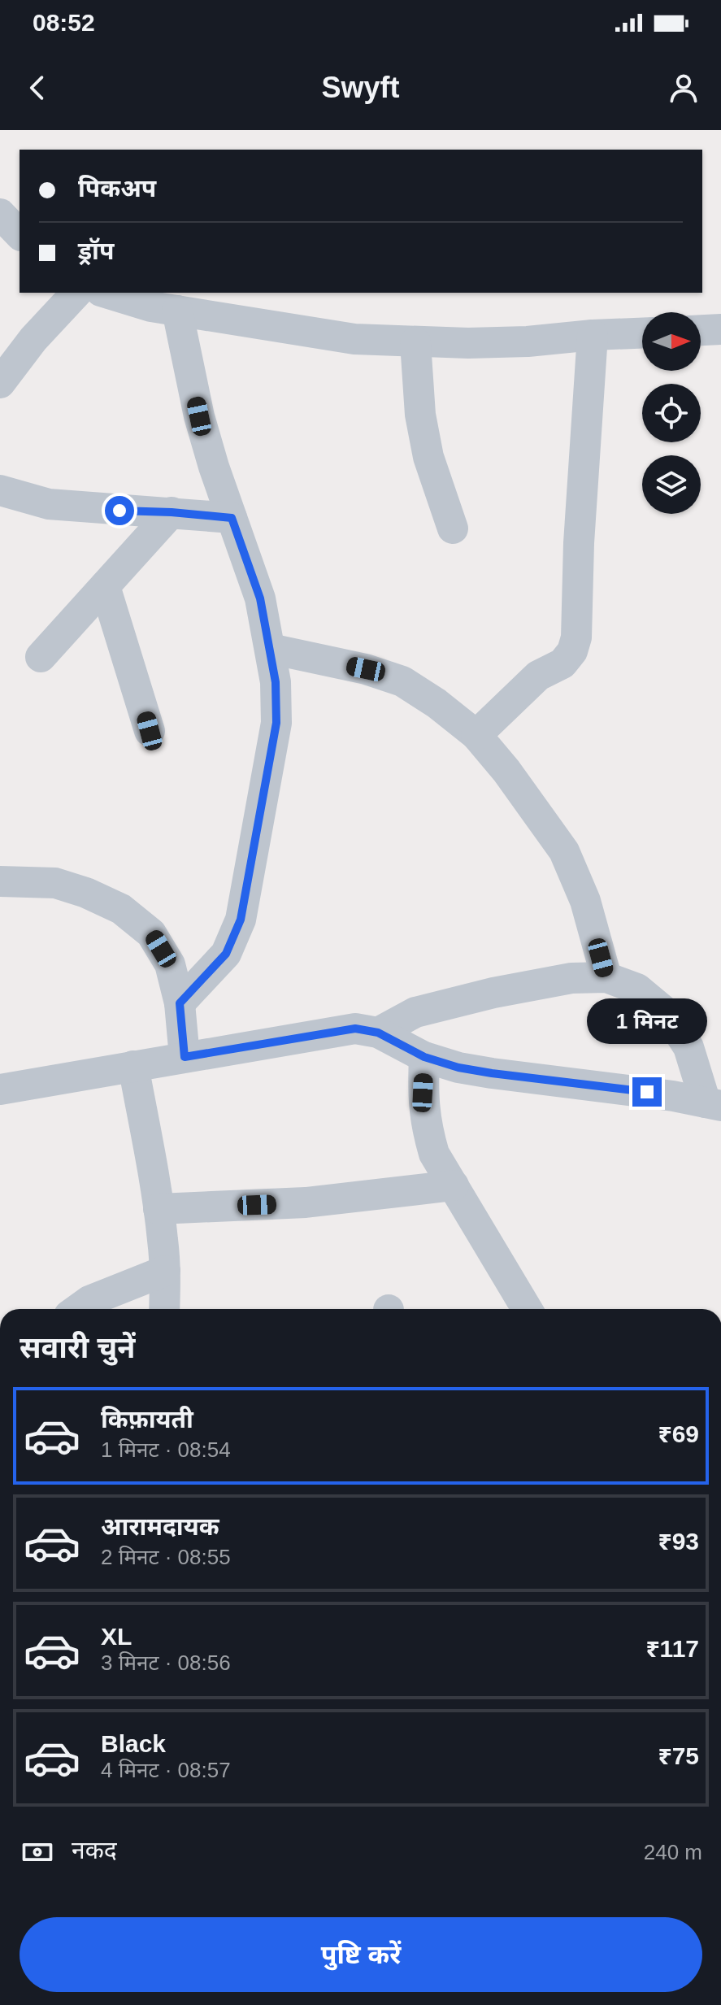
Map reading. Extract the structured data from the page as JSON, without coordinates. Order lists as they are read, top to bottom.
{
  "north": "right",
  "page": {
    "status": "08:52",
    "header": "Swyft",
    "banner": ["पिकअप", "ड्रॉप"],
    "bubble": "1 मिनट",
    "heading": "सवारी चुनें",
    "list": [
      {
        "name": "किफ़ायती",
        "note": "1 मिनट · 08:54",
        "value": "₹69"
      },
      {
        "name": "आरामदायक",
        "note": "2 मिनट · 08:55",
        "value": "₹93"
      },
      {
        "name": "XL",
        "note": "3 मिनट · 08:56",
        "value": "₹117"
      },
      {
        "name": "Black",
        "note": "4 मिनट · 08:57",
        "value": "₹75"
      }
    ],
    "pay": ["नकद", "240 m"],
    "buttons": "पुष्टि करें"
  }
}
